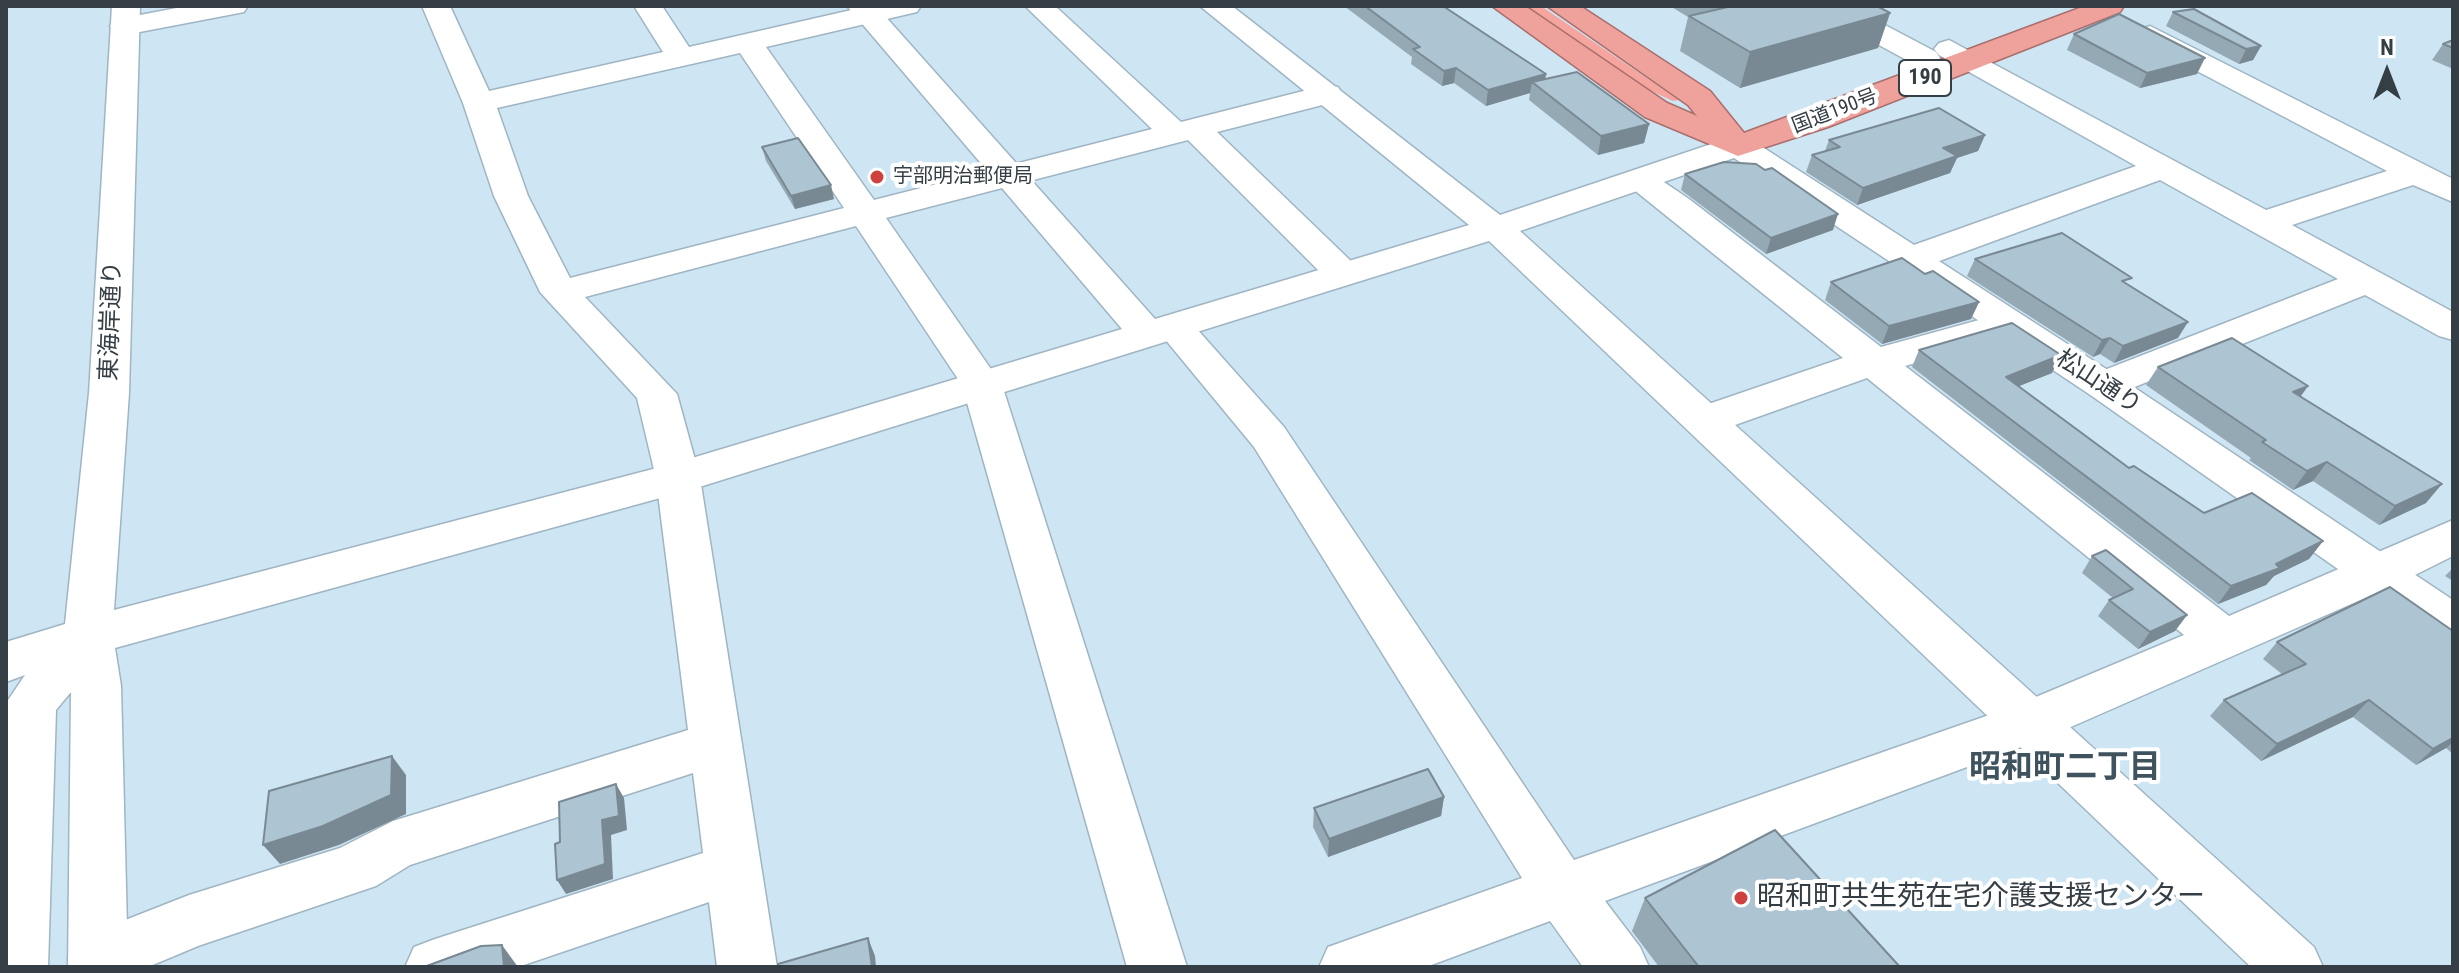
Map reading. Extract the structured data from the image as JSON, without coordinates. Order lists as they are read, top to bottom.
{
  "streets": {
    "highway": ["190", "国道190号"],
    "street": ["東海岸通り", "松山通り"]
  },
  "crossings": [
    ["国道190号", "松山通り"]
  ],
  "districts": ["昭和町二丁目"],
  "places": ["宇部明治郵便局", "昭和町共生苑在宅介護支援センター"],
  "north": "top"
}
